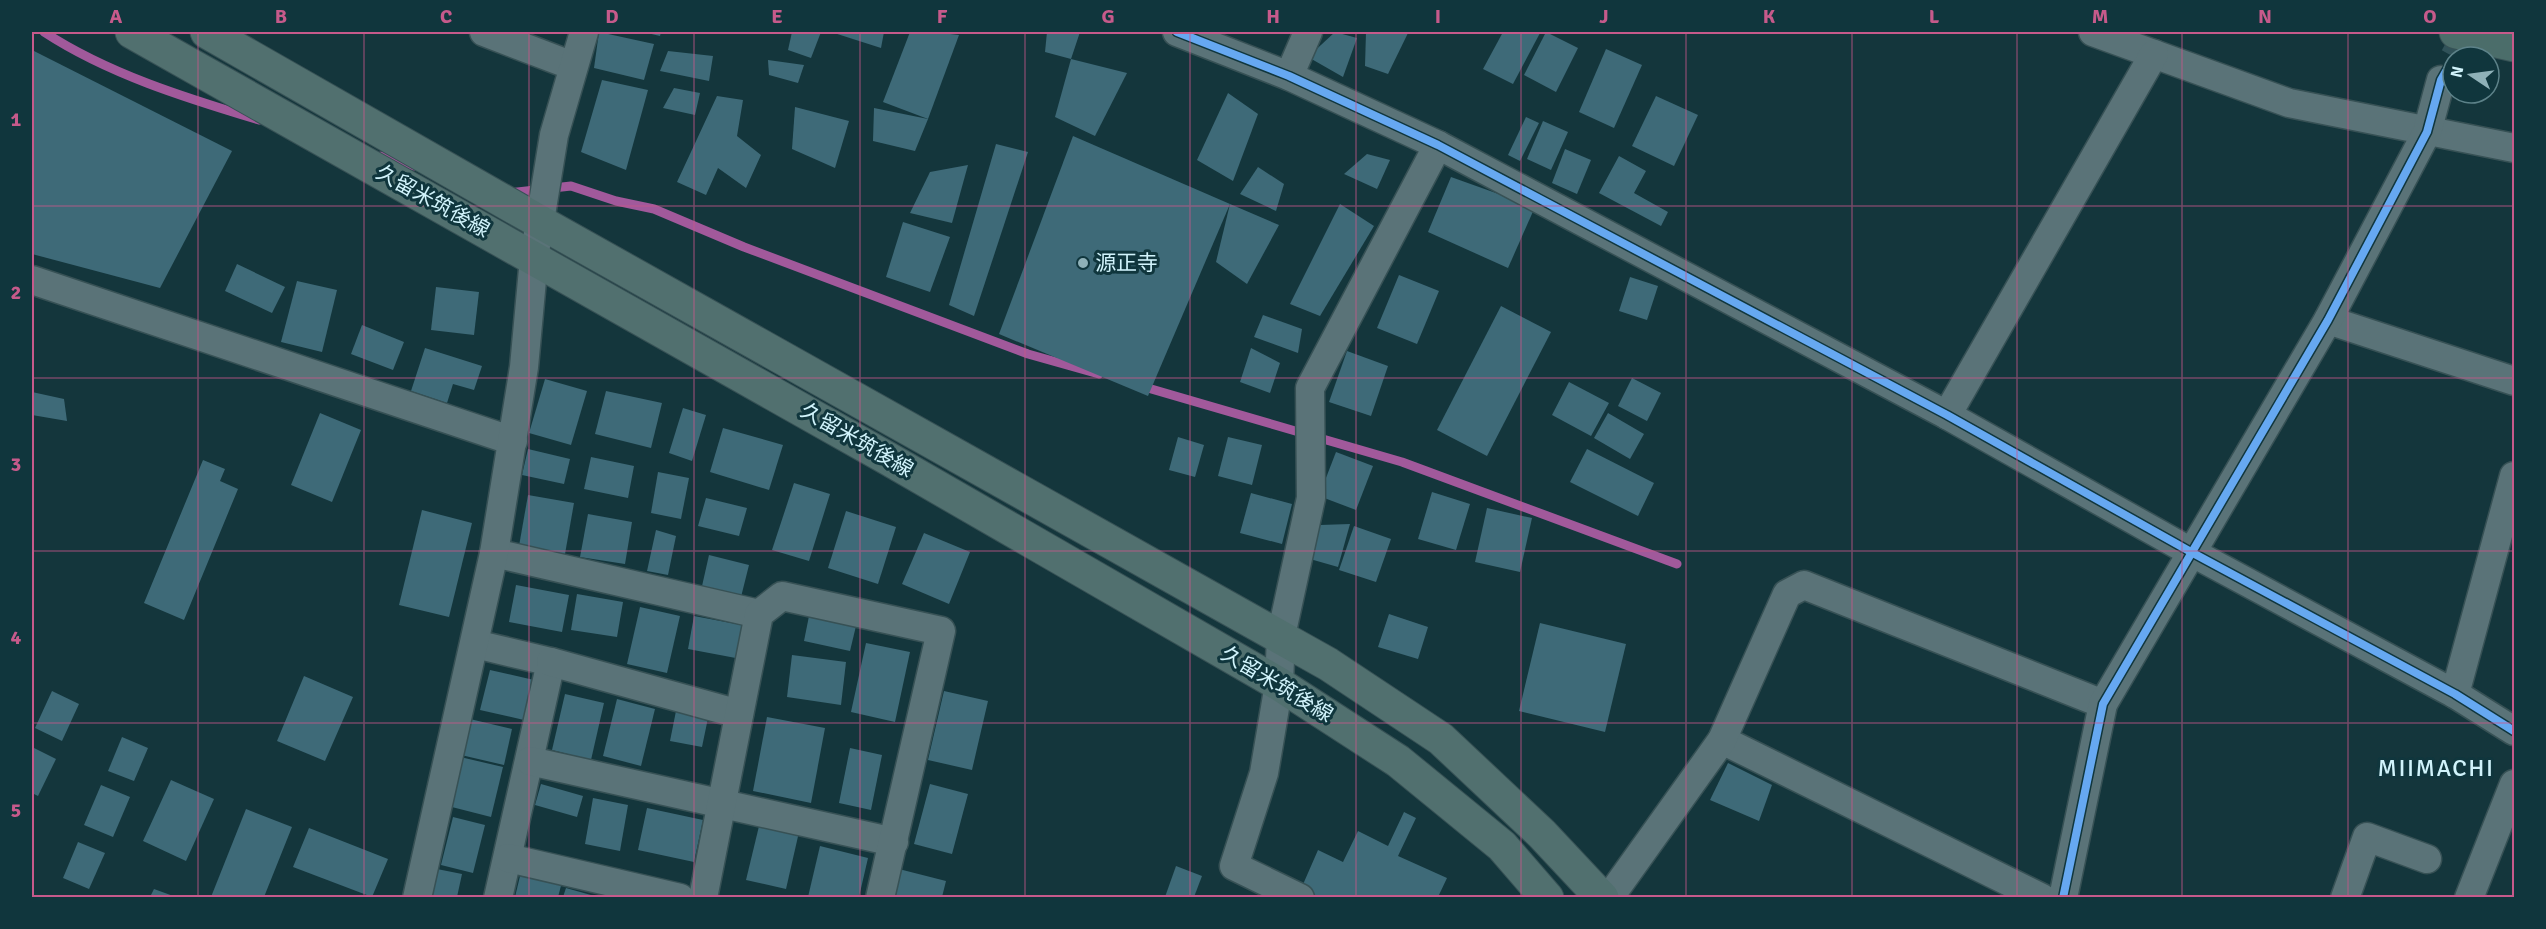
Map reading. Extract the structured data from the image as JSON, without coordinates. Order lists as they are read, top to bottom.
{
  "streets": {
    "main road": ["久留米筑後線"]
  },
  "districts": ["MIIMACHI"],
  "places": ["源正寺"],
  "north": "left",
  "grid": {
    "columns": [
      "A",
      "B",
      "C",
      "D",
      "E",
      "F",
      "G",
      "H",
      "I",
      "J",
      "K",
      "L",
      "M",
      "N",
      "O"
    ],
    "rows": [
      "1",
      "2",
      "3",
      "4",
      "5"
    ]
  }
}
